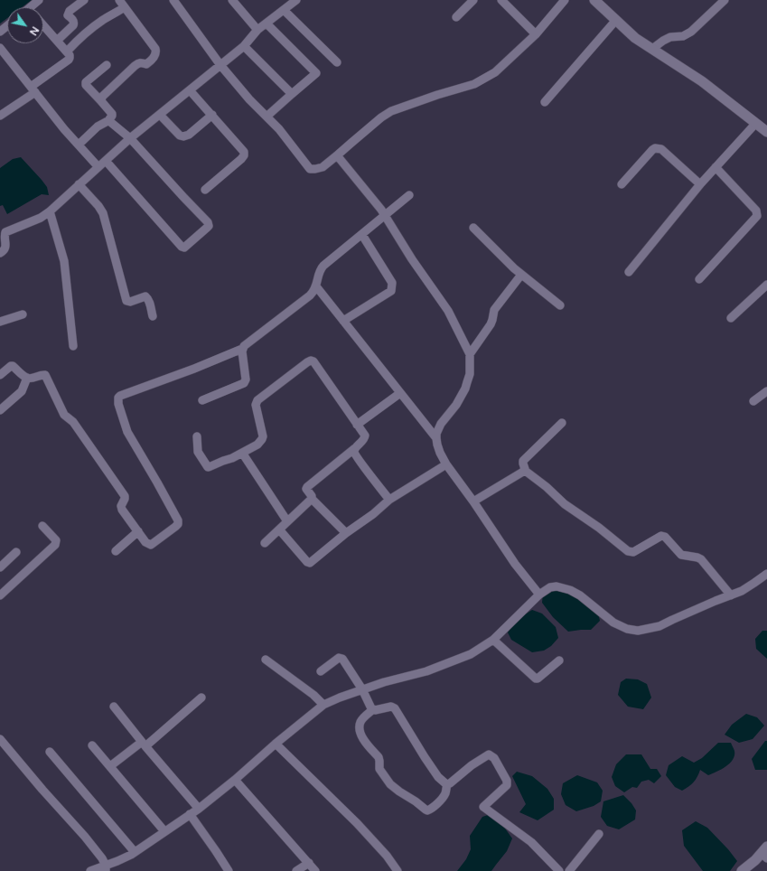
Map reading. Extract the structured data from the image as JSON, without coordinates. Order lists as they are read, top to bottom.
{
  "north": "bottom right"
}
